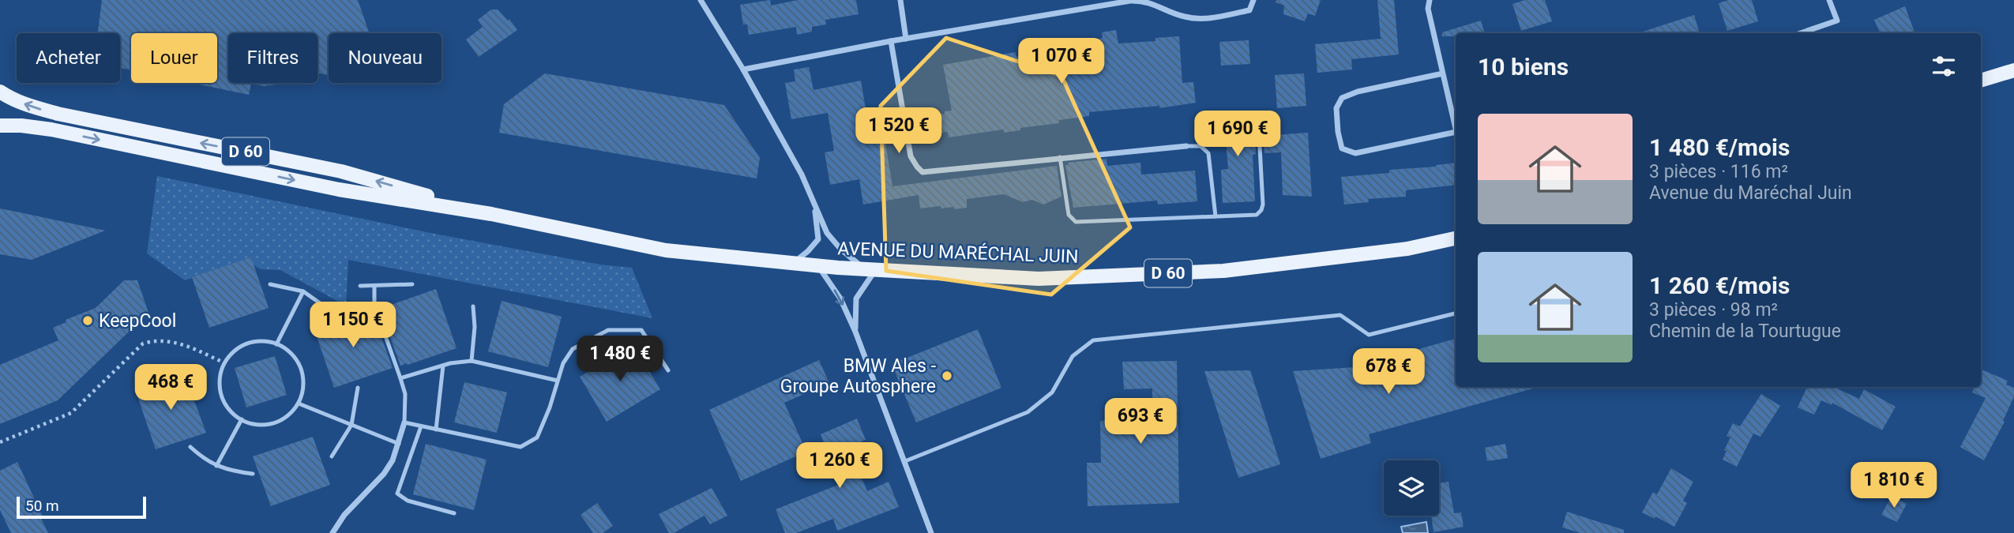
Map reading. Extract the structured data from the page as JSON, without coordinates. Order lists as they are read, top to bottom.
{
  "streets": {
    "main road": ["D 60", "AVENUE DU MARÉCHAL JUIN"]
  },
  "places": ["KeepCool", "BMW Ales - Groupe Autosphere"],
  "scale_bar": "50 m",
  "page": {
    "chip": [
      "Acheter",
      "Louer",
      "Filtres",
      "Nouveau"
    ],
    "heading": "10 biens",
    "price": [
      "1 070 €",
      "1 520 €",
      "1 690 €",
      "1 150 €",
      "1 480 €",
      "678 €",
      "468 €",
      "693 €",
      "1 260 €",
      "1 810 €"
    ],
    "list": [
      {
        "name": "1 480 €/mois",
        "note": "3 pièces · 116 m² · Avenue du Maréchal Juin"
      },
      {
        "name": "1 260 €/mois",
        "note": "3 pièces · 98 m² · Chemin de la Tourtugue"
      }
    ],
    "scale": "50 m"
  }
}
